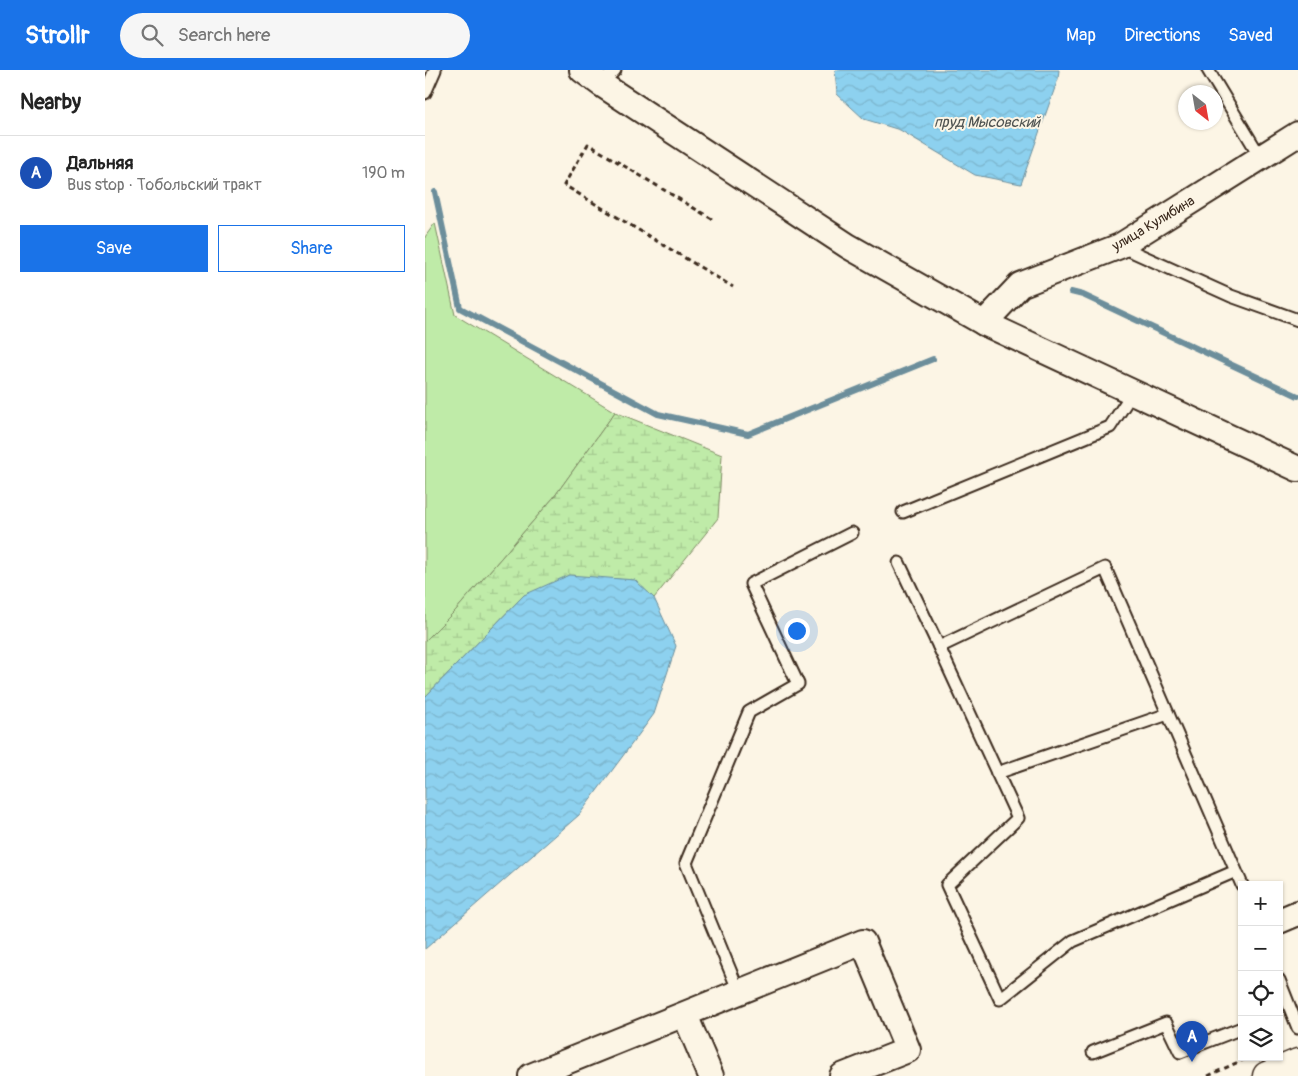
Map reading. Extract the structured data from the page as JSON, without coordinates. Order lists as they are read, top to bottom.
{
  "streets": {
    "street": ["улица Кулибина"]
  },
  "water": ["пруд Мысовский"],
  "north": "bottom right",
  "page": {
    "header": "Strollr",
    "search": "Search here",
    "nav": ["Map", "Directions", "Saved"],
    "heading": "Nearby",
    "list": [
      {
        "mark": "A",
        "name": "Дальняя",
        "note": "Bus stop · Тобольский тракт",
        "value": "190 m"
      }
    ],
    "buttons": ["Save", "Share"],
    "map_buttons": ["+", "−"],
    "pins": "A"
  }
}
